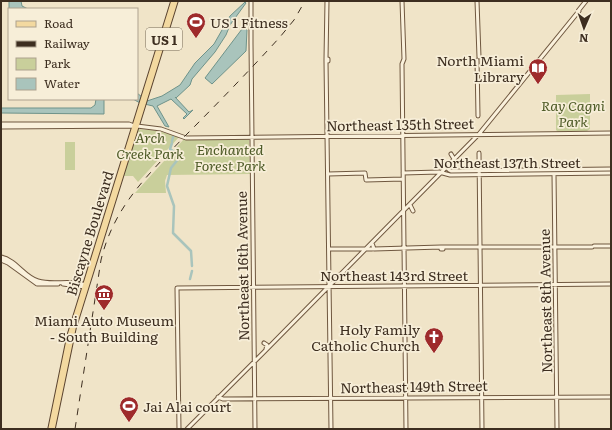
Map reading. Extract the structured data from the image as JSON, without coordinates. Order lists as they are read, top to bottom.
{
  "streets": {
    "main road": ["US 1", "Biscayne Boulevard"],
    "street": [
      "Northeast 135th Street",
      "Northeast 137th Street",
      "Northeast 16th Avenue",
      "Northeast 143rd Street",
      "Northeast 8th Avenue",
      "Northeast 149th Street"
    ]
  },
  "crossings": [
    ["Northeast 135th Street", "Biscayne Boulevard"],
    ["Northeast 135th Street", "Northeast 16th Avenue"],
    ["Northeast 137th Street", "Northeast 8th Avenue"],
    ["Northeast 16th Avenue", "Northeast 143rd Street"],
    ["Northeast 16th Avenue", "Northeast 149th Street"],
    ["Northeast 143rd Street", "Northeast 8th Avenue"],
    ["Northeast 8th Avenue", "Northeast 149th Street"]
  ],
  "parks": ["Ray Cagni Park", "Arch Creek Park", "Enchanted Forest Park"],
  "places": {
    "sports": ["US 1 Fitness", "Jai Alai court"],
    "library": ["North Miami Library"],
    "museum": ["Miami Auto Museum - South Building"],
    "church": ["Holy Family Catholic Church"]
  },
  "legend": [
    "Road",
    "Railway",
    "Park",
    "Water"
  ],
  "north": "bottom"
}
